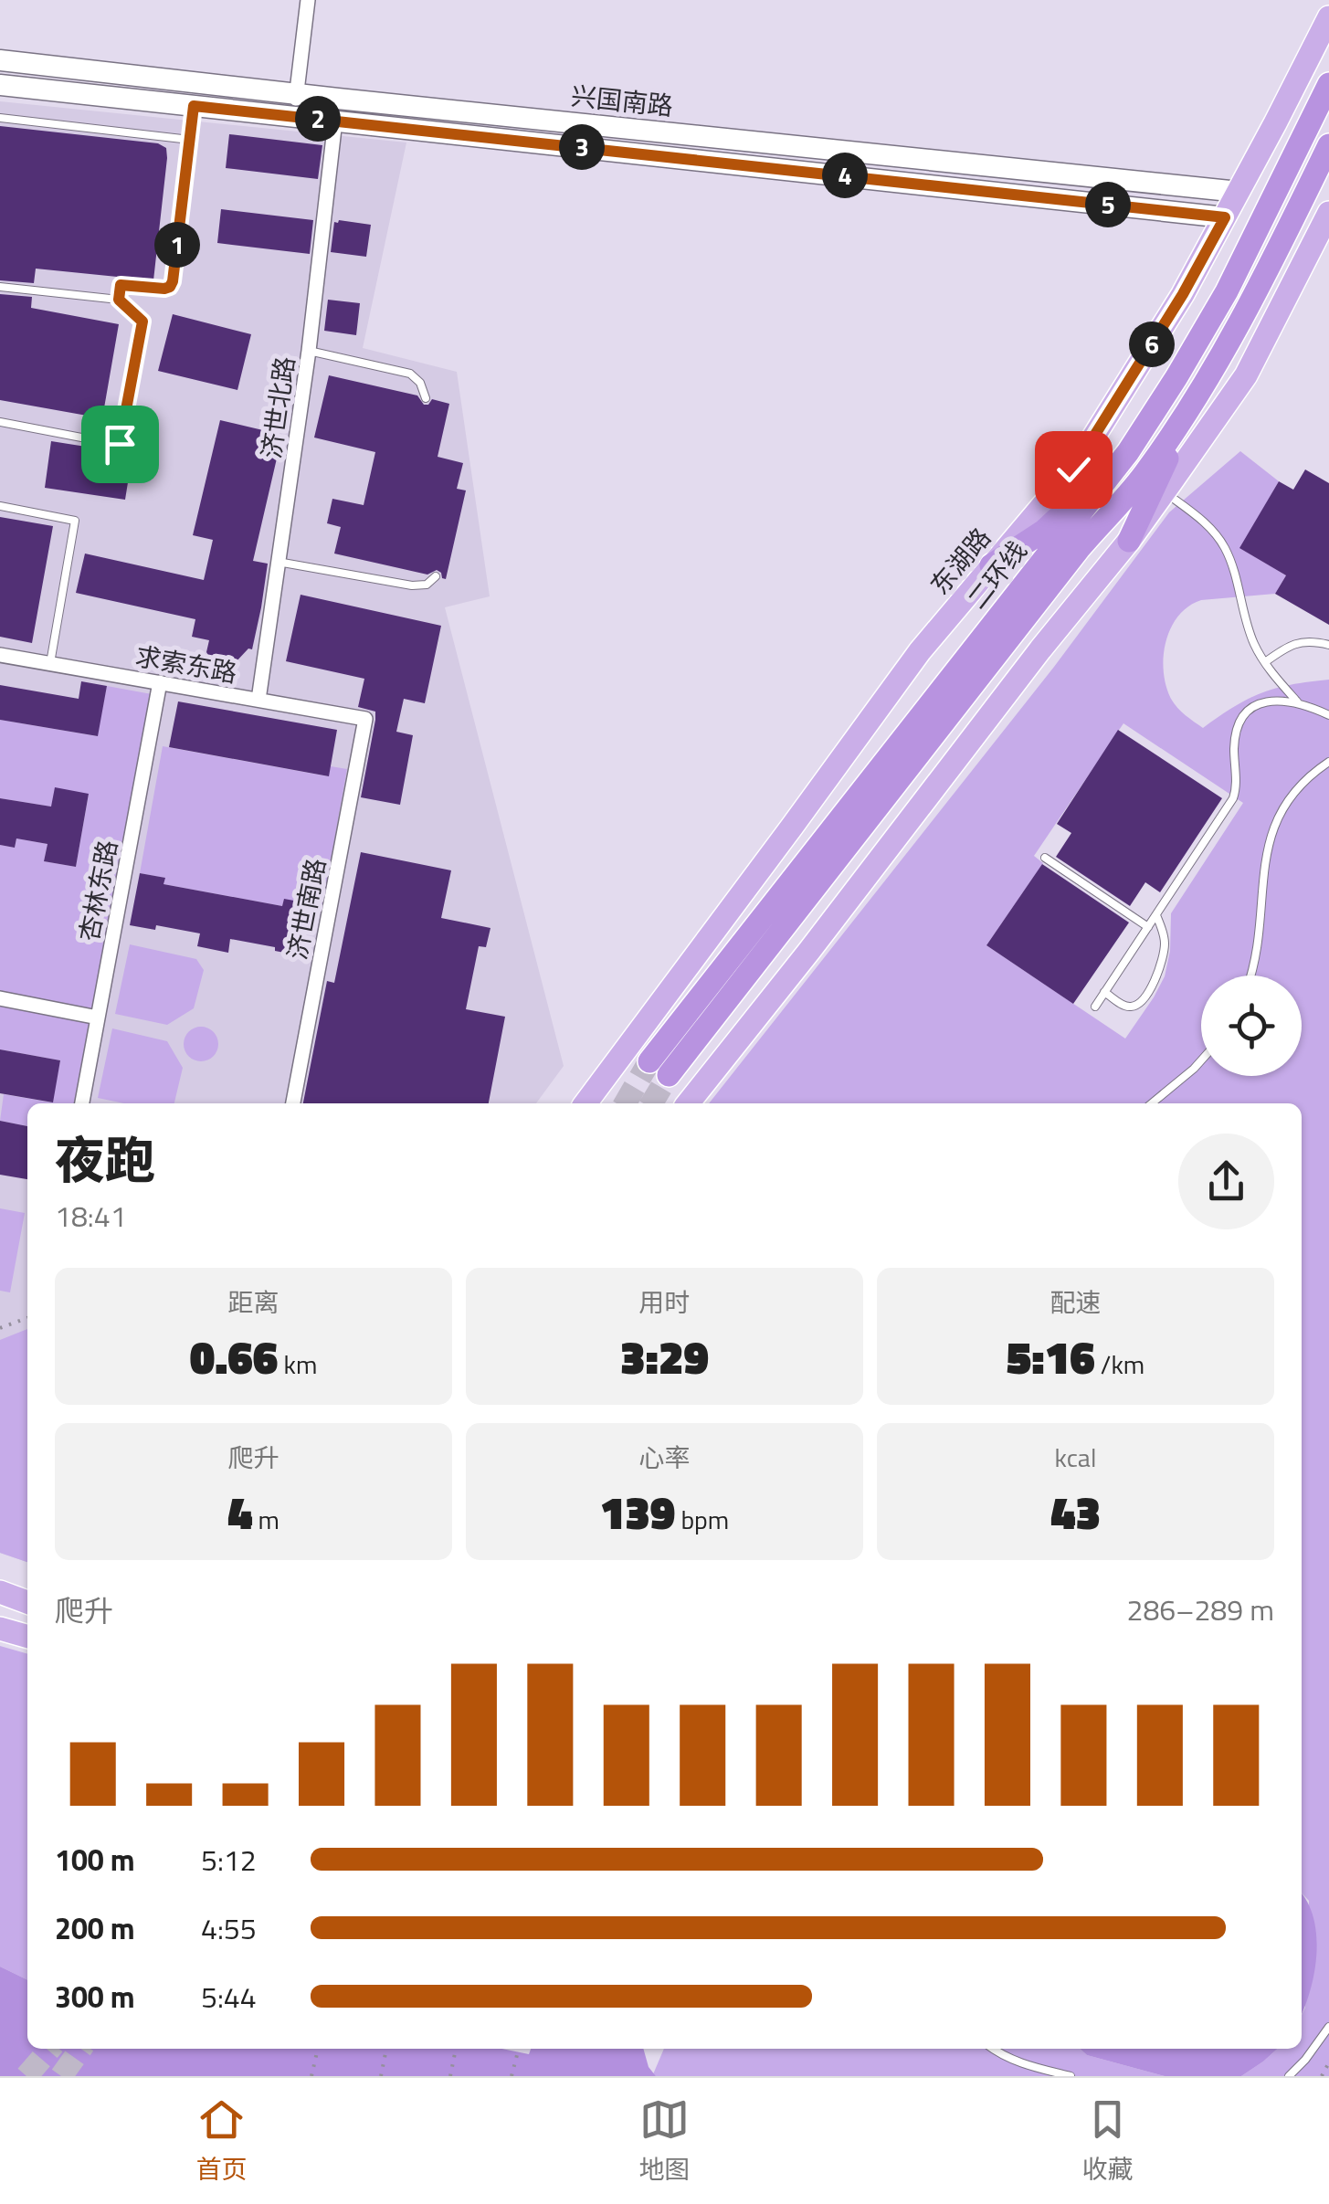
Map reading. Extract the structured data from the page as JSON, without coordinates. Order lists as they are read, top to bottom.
{
  "streets": {
    "highway": ["二环线"],
    "main road": ["兴国南路", "东湖路"],
    "street": [
      "济世北路",
      "求索东路",
      "杏林东路",
      "济世南路"
    ]
  },
  "crossings": [
    ["兴国南路", "济世北路"],
    ["兴国南路", "东湖路"],
    ["济世北路", "求索东路"],
    ["求索东路", "杏林东路"],
    ["求索东路", "济世南路"]
  ],
  "page": {
    "pins": [
      "2",
      "3",
      "4",
      "5",
      "1",
      "6"
    ],
    "heading": ["夜跑", "18:41"],
    "stats": [
      ["距离", "0.66 km"],
      ["用时", "3:29"],
      ["配速", "5:16 /km"],
      ["爬升", "4 m"],
      ["心率", "139 bpm"],
      ["kcal", "43"]
    ],
    "chart": ["爬升", "286–289 m"],
    "list": [
      {
        "name": "100 m",
        "note": "5:12"
      },
      {
        "name": "200 m",
        "note": "4:55"
      },
      {
        "name": "300 m",
        "note": "5:44"
      }
    ],
    "tabs": ["首页", "地图", "收藏"]
  }
}
